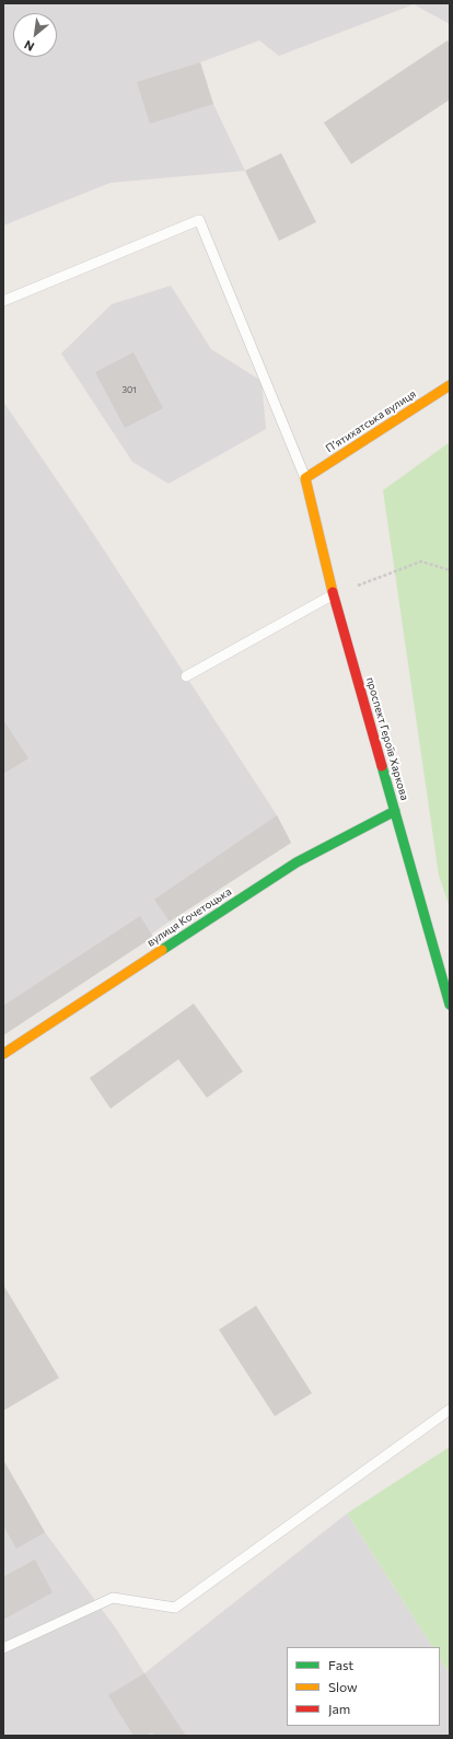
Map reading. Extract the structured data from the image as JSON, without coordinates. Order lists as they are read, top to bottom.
{
  "streets": {
    "street": ["П’ятихатська вулиця", "проспект Героїв Харкова", "вулиця Кочетоцька"]
  },
  "crossings": [
    ["П’ятихатська вулиця", "проспект Героїв Харкова"],
    ["проспект Героїв Харкова", "вулиця Кочетоцька"]
  ],
  "house_numbers": ["301"],
  "legend": ["Fast", "Slow", "Jam"],
  "north": "bottom left"
}
